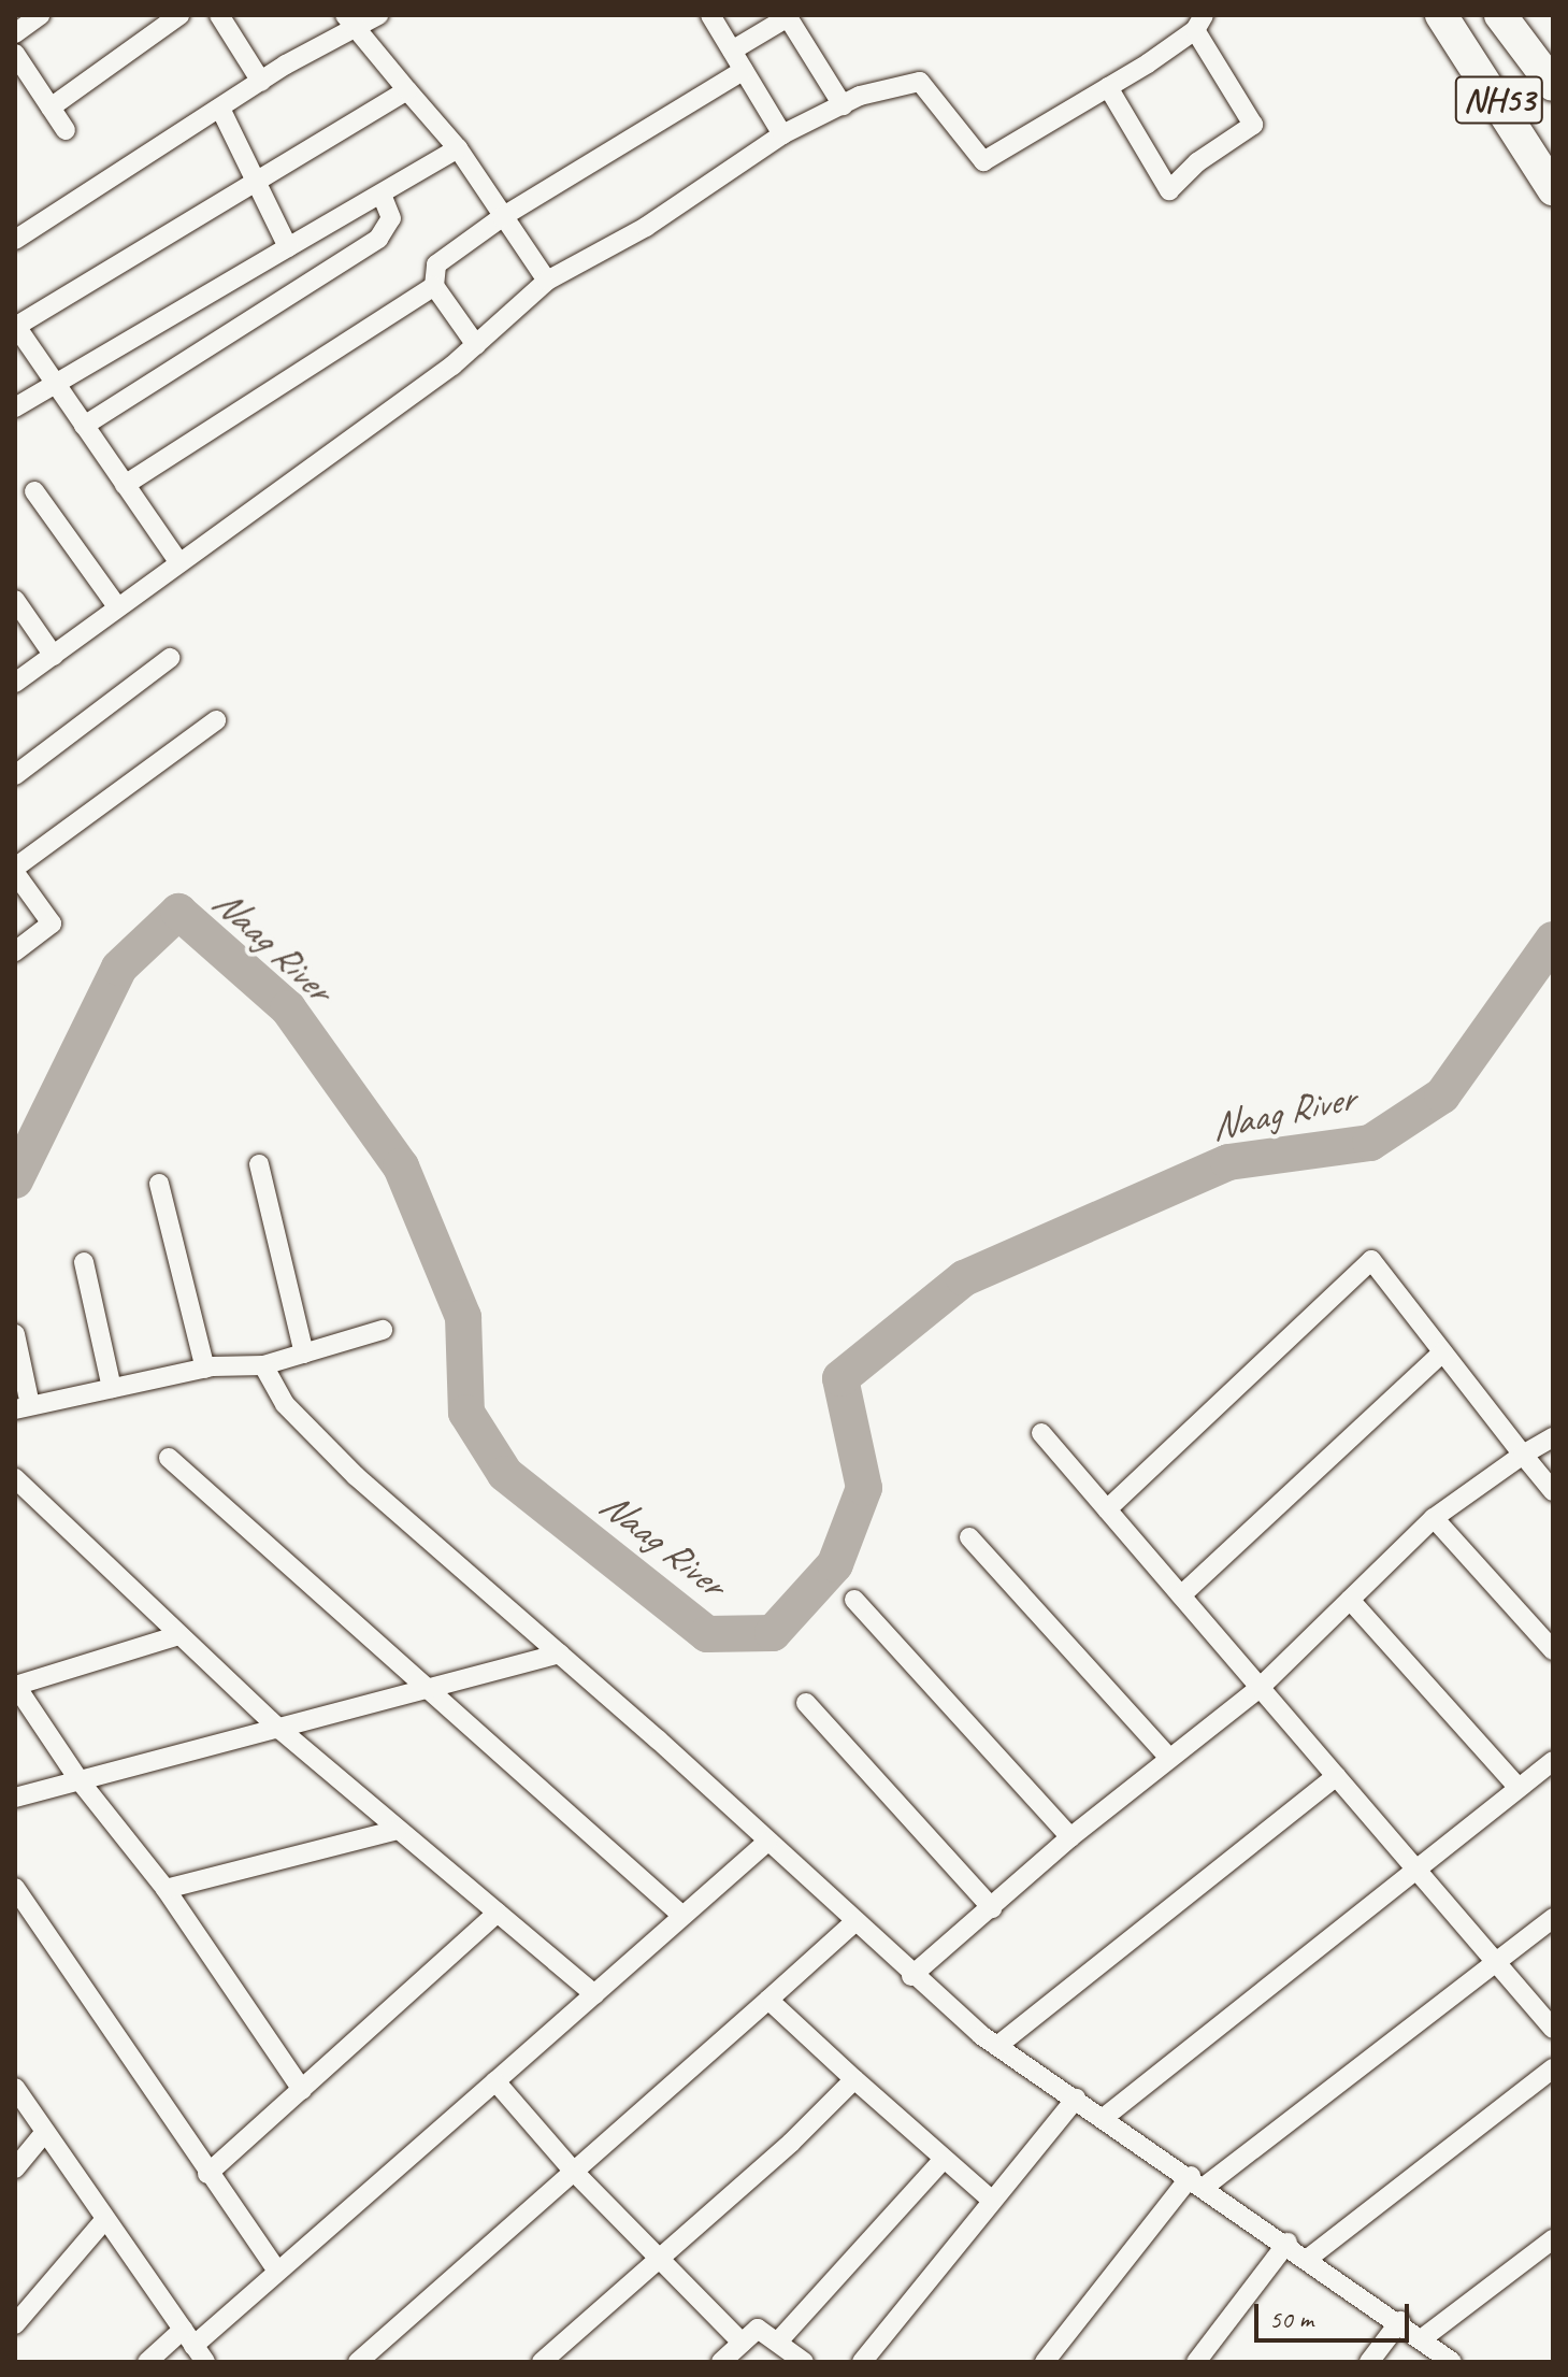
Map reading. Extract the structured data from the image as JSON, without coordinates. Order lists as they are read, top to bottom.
{
  "streets": {
    "highway": ["NH53"]
  },
  "water": ["Naag River"],
  "scale_bar": "50 m"
}
